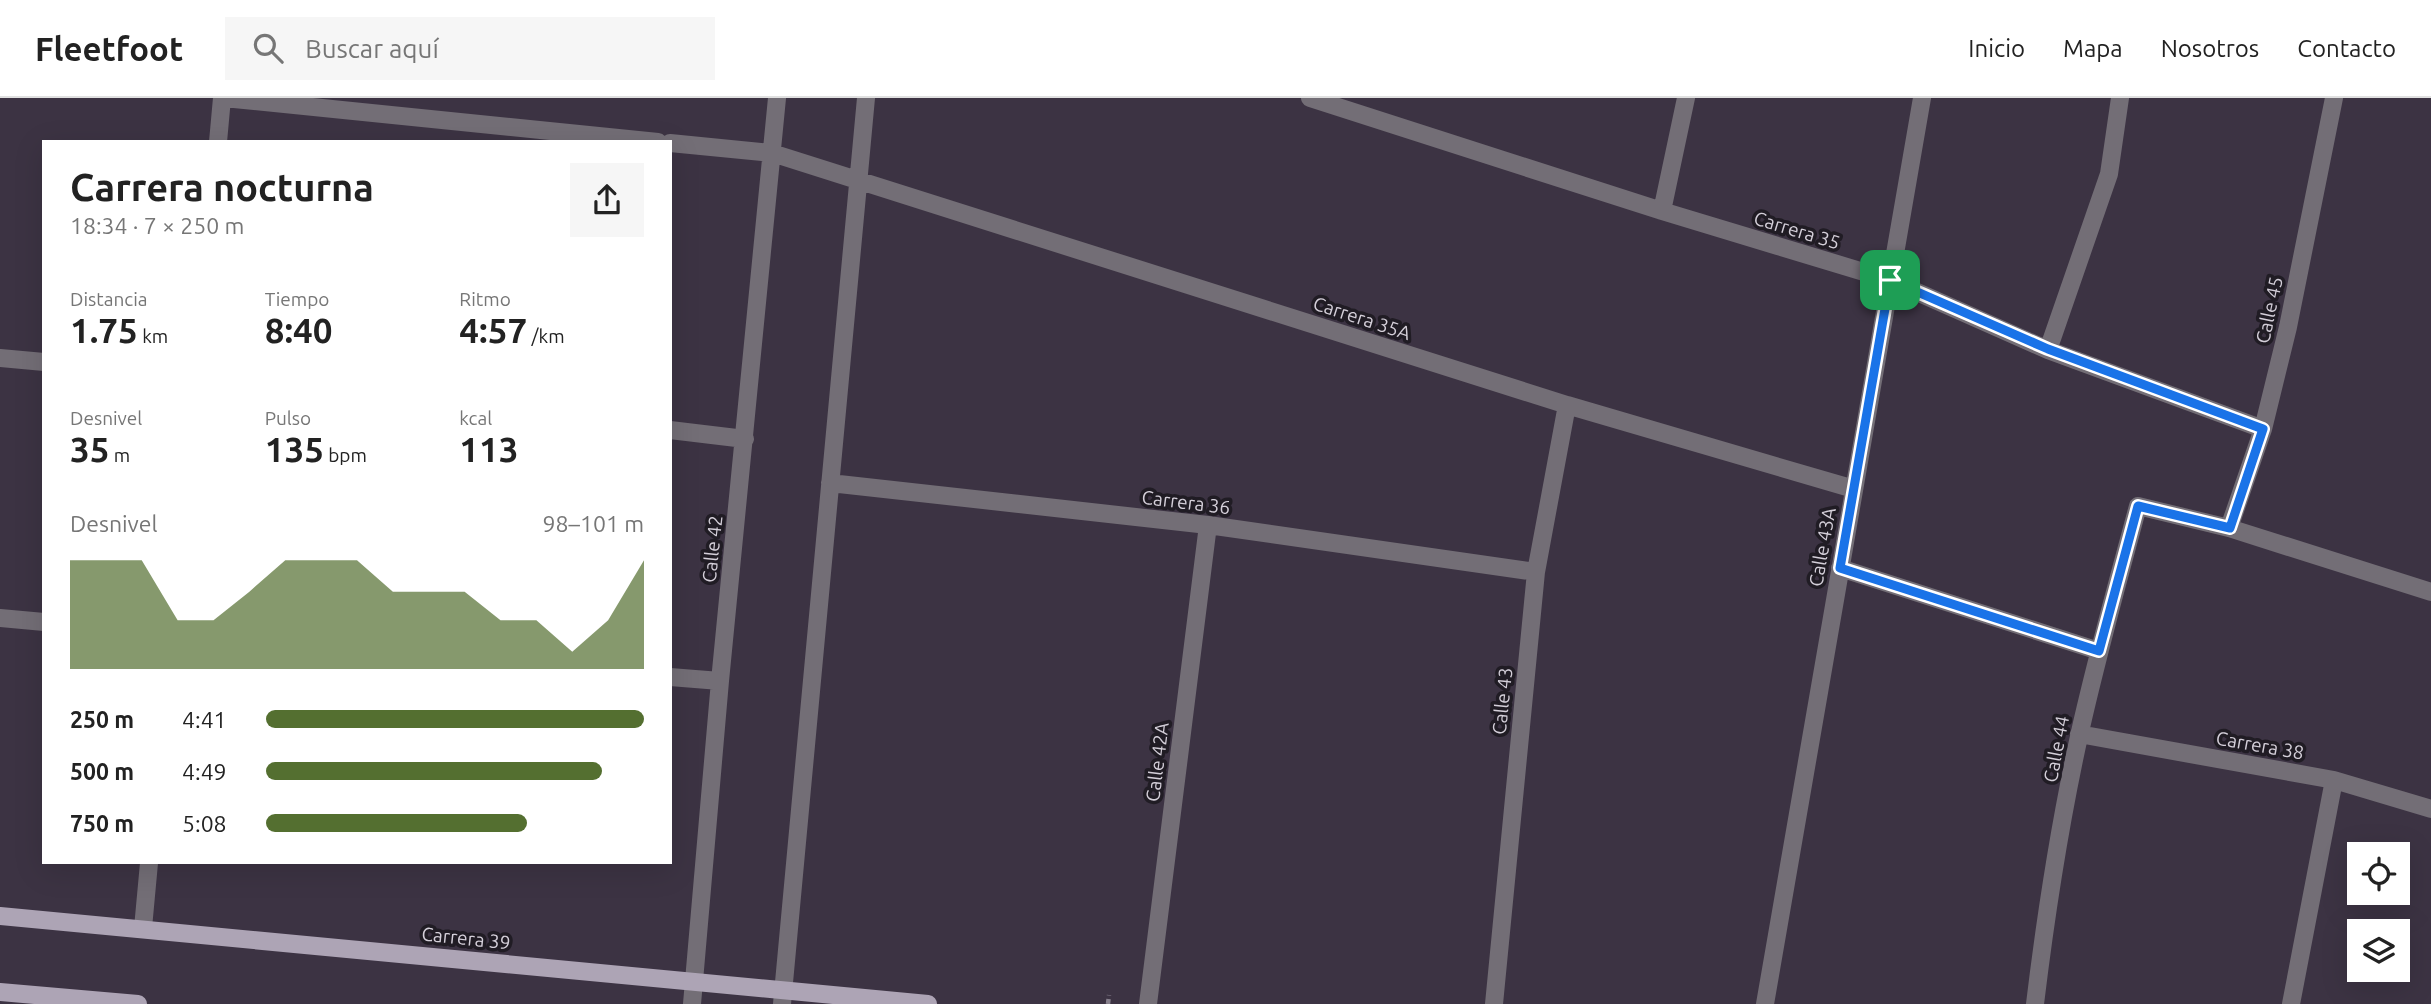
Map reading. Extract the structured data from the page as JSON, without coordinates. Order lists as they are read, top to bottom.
{
  "streets": {
    "main road": ["Carrera 39"],
    "street": [
      "Carrera 35",
      "Calle 45",
      "Carrera 35A",
      "Carrera 36",
      "Calle 43A",
      "Calle 42",
      "Calle 43",
      "Carrera 38",
      "Calle 44",
      "Calle 42A"
    ]
  },
  "crossings": [
    ["Carrera 35", "Calle 45"],
    ["Carrera 35", "Calle 43A"],
    ["Calle 45", "Calle 44"],
    ["Carrera 35A", "Calle 43A"],
    ["Carrera 35A", "Calle 43"],
    ["Carrera 36", "Calle 43"],
    ["Carrera 36", "Calle 42A"],
    ["Calle 42", "Carrera 39"],
    ["Carrera 38", "Calle 44"]
  ],
  "page": {
    "header": "Fleetfoot",
    "search": "Buscar aquí",
    "nav": [
      "Inicio",
      "Mapa",
      "Nosotros",
      "Contacto"
    ],
    "heading": ["Carrera nocturna", "18:34 · 7 × 250 m"],
    "stats": [
      ["Distancia", "1.75 km"],
      ["Tiempo", "8:40"],
      ["Ritmo", "4:57 /km"],
      ["Desnivel", "35 m"],
      ["Pulso", "135 bpm"],
      ["kcal", "113"]
    ],
    "chart": ["Desnivel", "98–101 m"],
    "list": [
      {
        "name": "250 m",
        "note": "4:41"
      },
      {
        "name": "500 m",
        "note": "4:49"
      },
      {
        "name": "750 m",
        "note": "5:08"
      }
    ]
  }
}
